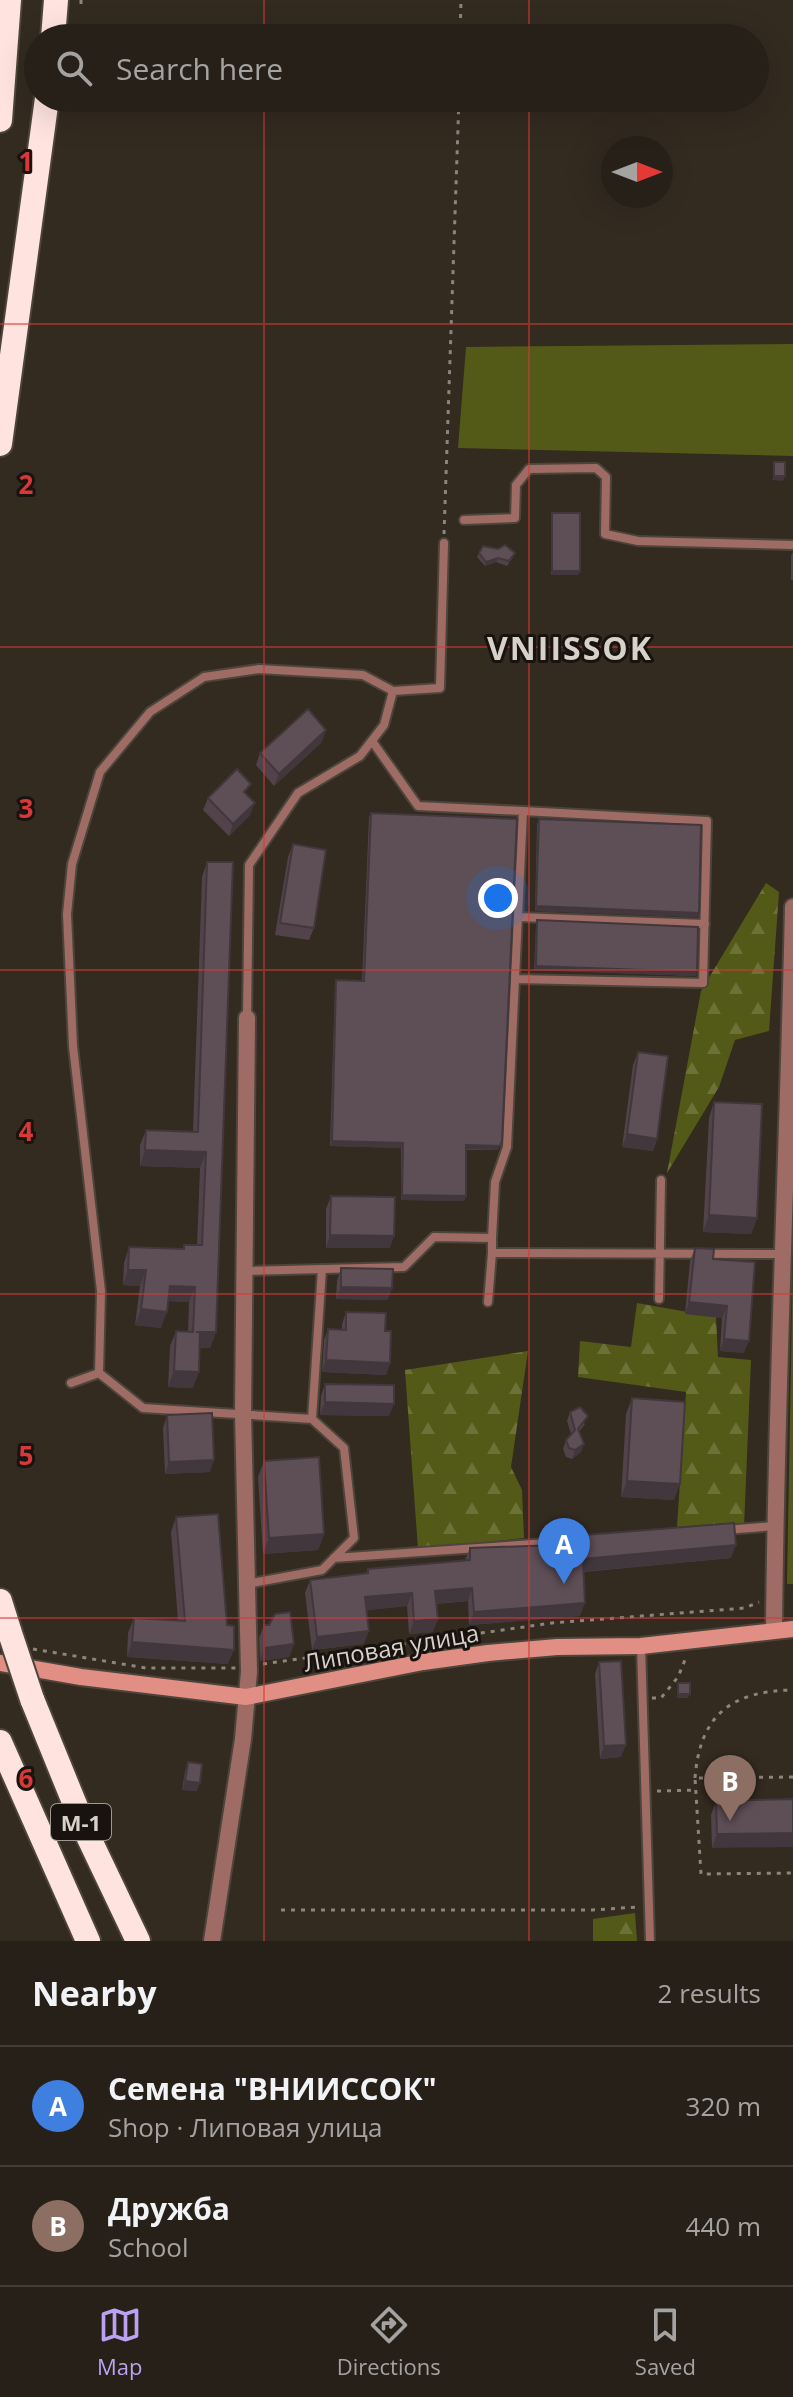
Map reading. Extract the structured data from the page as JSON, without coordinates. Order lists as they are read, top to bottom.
{
  "streets": {
    "highway": ["М-1"],
    "street": ["Липовая улица"]
  },
  "districts": ["VNIISSOK"],
  "north": "right",
  "page": {
    "search": "Search here",
    "pins": ["A", "B"],
    "heading": ["Nearby", "2 results"],
    "list": [
      {
        "mark": "A",
        "name": "Семена \"ВНИИССОК\"",
        "note": "Shop · Липовая улица",
        "value": "320 m"
      },
      {
        "mark": "B",
        "name": "Дружба",
        "note": "School",
        "value": "440 m"
      }
    ],
    "nav": ["Map", "Directions", "Saved"]
  },
  "grid": {
    "rows": [
      "1",
      "2",
      "3",
      "4",
      "5",
      "6"
    ]
  }
}
